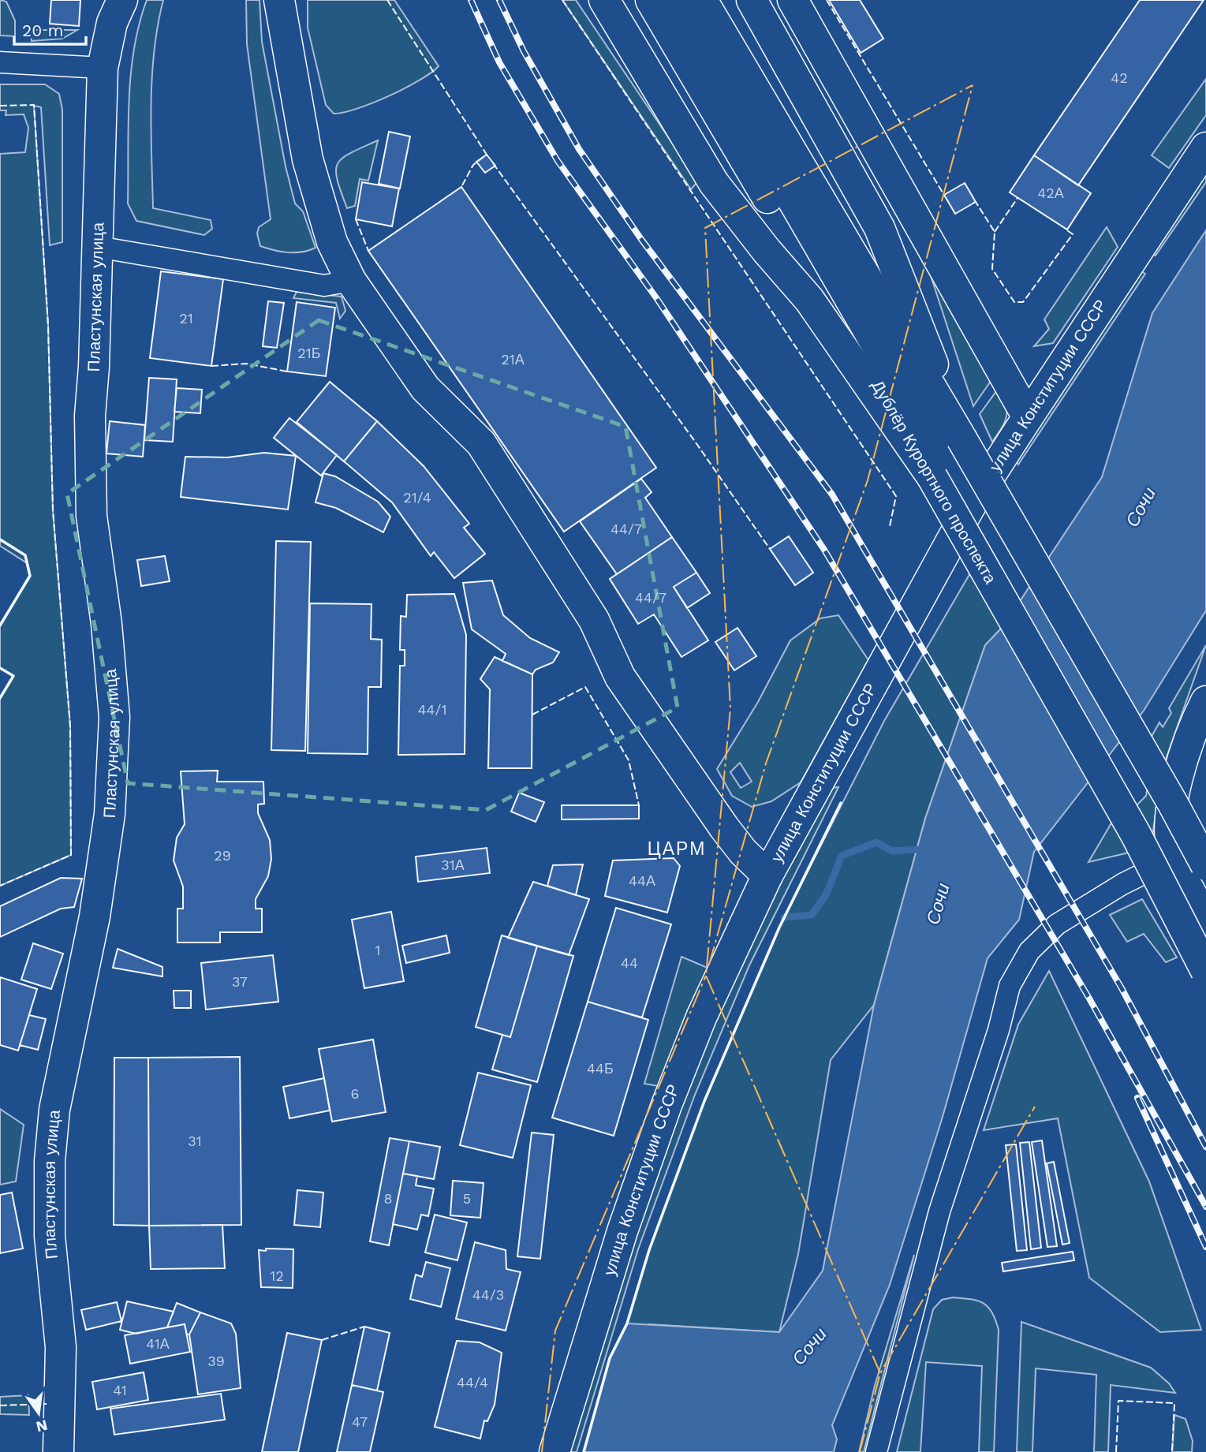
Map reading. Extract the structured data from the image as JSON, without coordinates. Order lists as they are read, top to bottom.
{
  "streets": {
    "main road": ["Пластунская улица", "улица Конституции СССР", "Дублёр Курортного проспекта"]
  },
  "districts": ["ЦАРМ"],
  "water": ["Сочи"],
  "house_numbers": [
    "42",
    "42А",
    "21",
    "21Б",
    "21А",
    "21/4",
    "44/7",
    "44/7",
    "44/1",
    "29",
    "31А",
    "44А",
    "1",
    "44",
    "37",
    "44Б",
    "6",
    "31",
    "8",
    "5",
    "12",
    "44/3",
    "41А",
    "39",
    "44/4",
    "41",
    "47"
  ],
  "scale_bar": "20 m",
  "north": "bottom"
}
